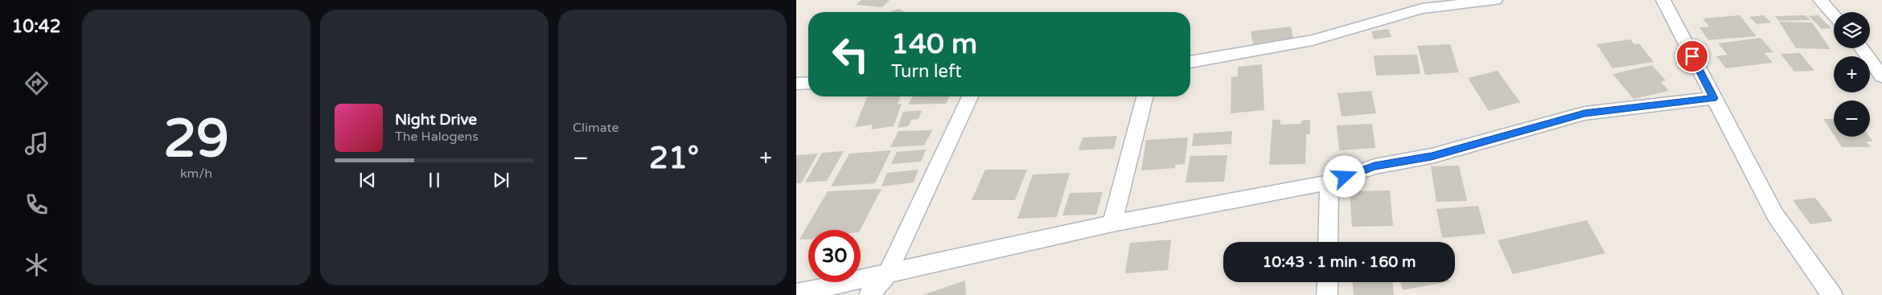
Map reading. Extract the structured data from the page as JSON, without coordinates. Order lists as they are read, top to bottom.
{
  "page": {
    "tabs": "10:42",
    "tile": [
      ["29", "km/h"],
      "Climate"
    ],
    "map_buttons": ["+", "−"],
    "turn": ["140 m", "Turn left"],
    "song": ["Night Drive", "The Halogens"],
    "heat": ["−", "21°", "+"],
    "limit": "30",
    "trip": "10:43 · 1 min · 160 m"
  }
}
